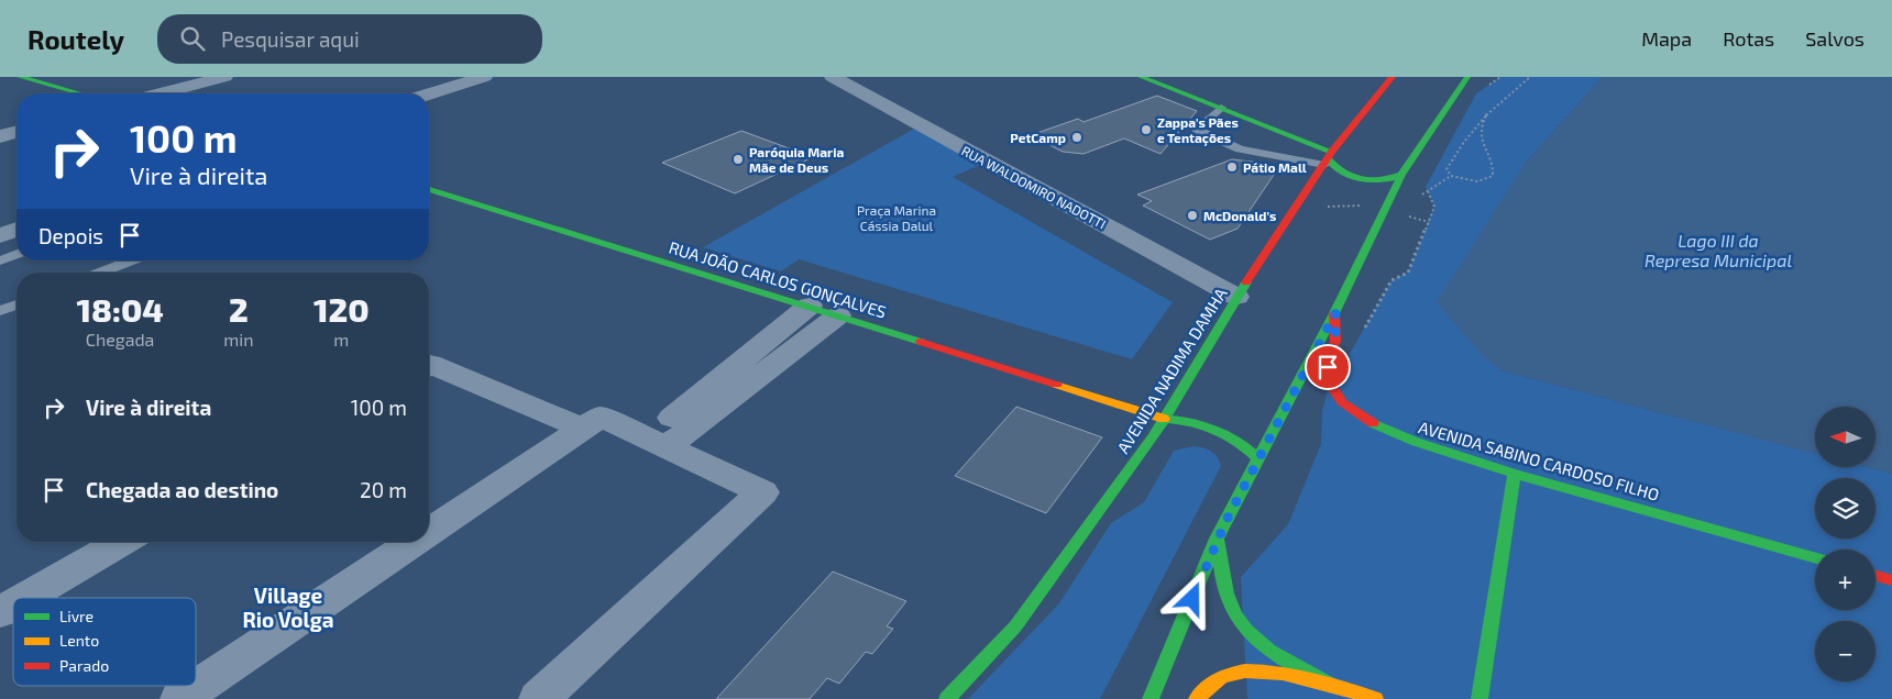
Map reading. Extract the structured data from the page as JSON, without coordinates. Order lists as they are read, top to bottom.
{
  "streets": {
    "main road": ["RUA JOÃO CARLOS GONÇALVES", "AVENIDA NADIMA DAMHA", "AVENIDA SABINO CARDOSO FILHO"],
    "street": ["RUA WALDOMIRO NADOTTI"]
  },
  "crossings": [
    ["RUA WALDOMIRO NADOTTI", "AVENIDA NADIMA DAMHA"],
    ["RUA JOÃO CARLOS GONÇALVES", "AVENIDA NADIMA DAMHA"]
  ],
  "districts": ["Village Rio Volga"],
  "water": ["Lago III da Represa Municipal"],
  "parks": ["Praça Marina Cássia Dalul"],
  "places": [
    "Zappa's Pães e Tentações",
    "PetCamp",
    "Paróquia Maria Mãe de Deus",
    "Pátio Mall",
    "McDonald's"
  ],
  "legend": ["Livre", "Lento", "Parado"],
  "north": "left",
  "page": {
    "header": "Routely",
    "search": "Pesquisar aqui",
    "nav": ["Mapa", "Rotas", "Salvos"],
    "turn": ["100 m", "Vire à direita"],
    "then": "Depois",
    "eta": [
      "18:04",
      "Chegada",
      "2",
      "min",
      "120",
      "m"
    ],
    "list": [
      {
        "name": "Vire à direita",
        "value": "100 m"
      },
      {
        "name": "Chegada ao destino",
        "value": "20 m"
      }
    ],
    "map_buttons": ["+", "−"]
  }
}
